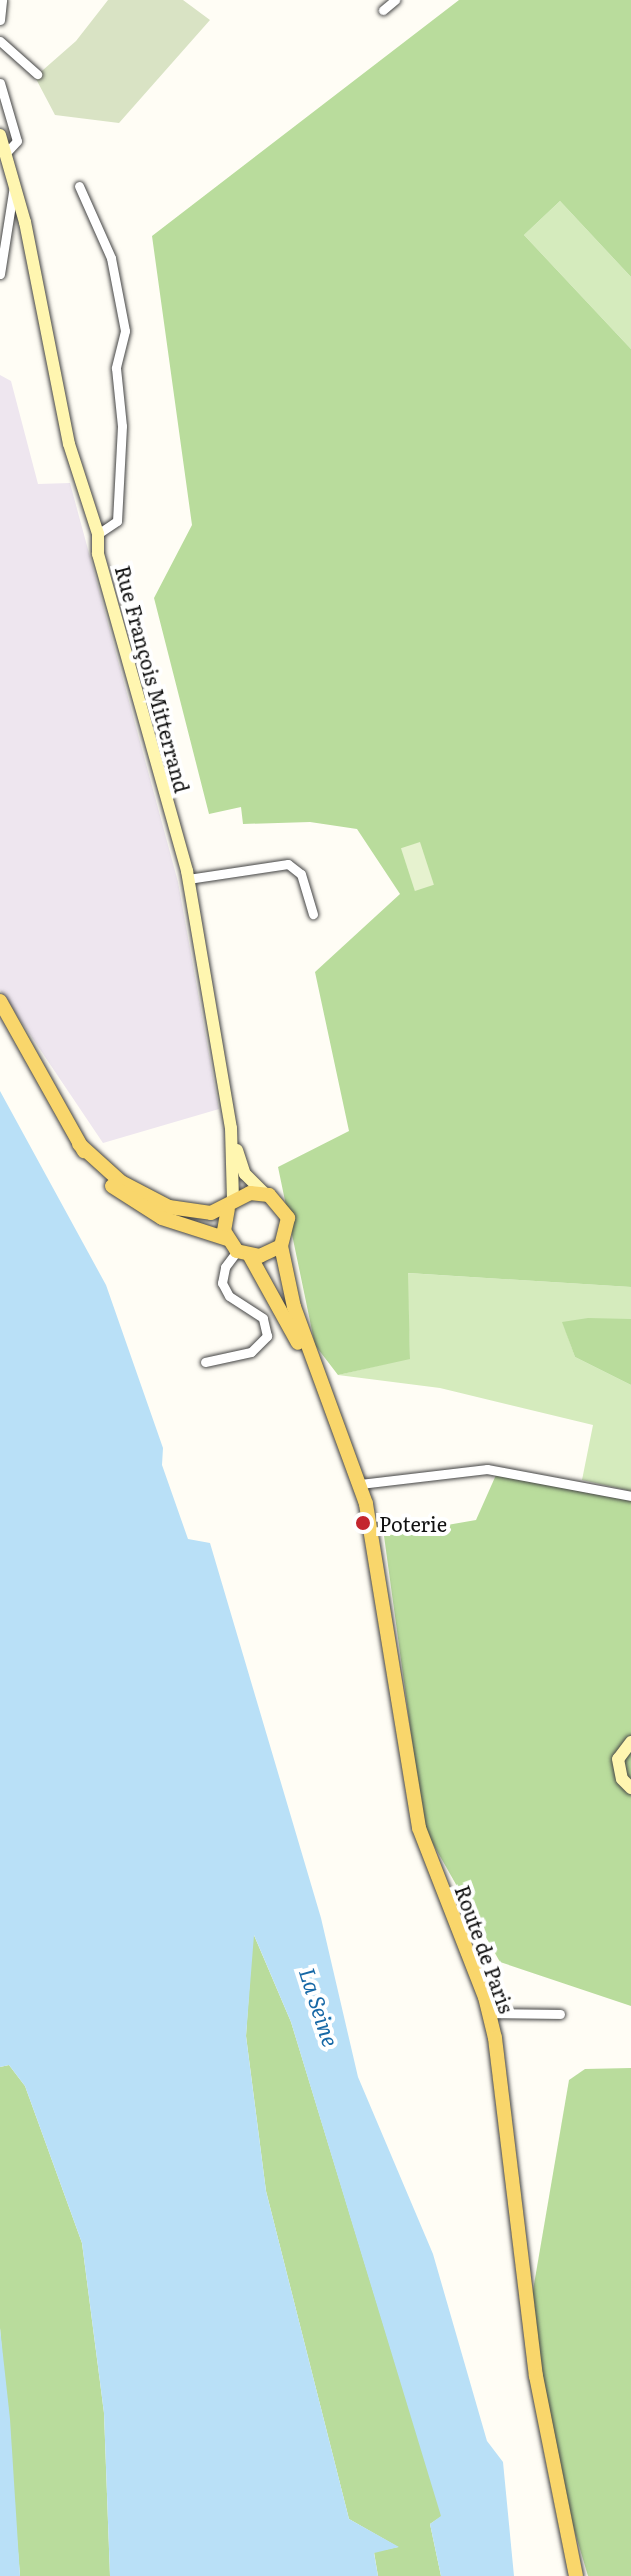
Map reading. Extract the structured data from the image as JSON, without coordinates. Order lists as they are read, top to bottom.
{
  "streets": {
    "main road": ["Route de Paris"],
    "street": ["Rue François Mitterrand"]
  },
  "water": ["La Seine"],
  "places": ["Poterie"]
}
